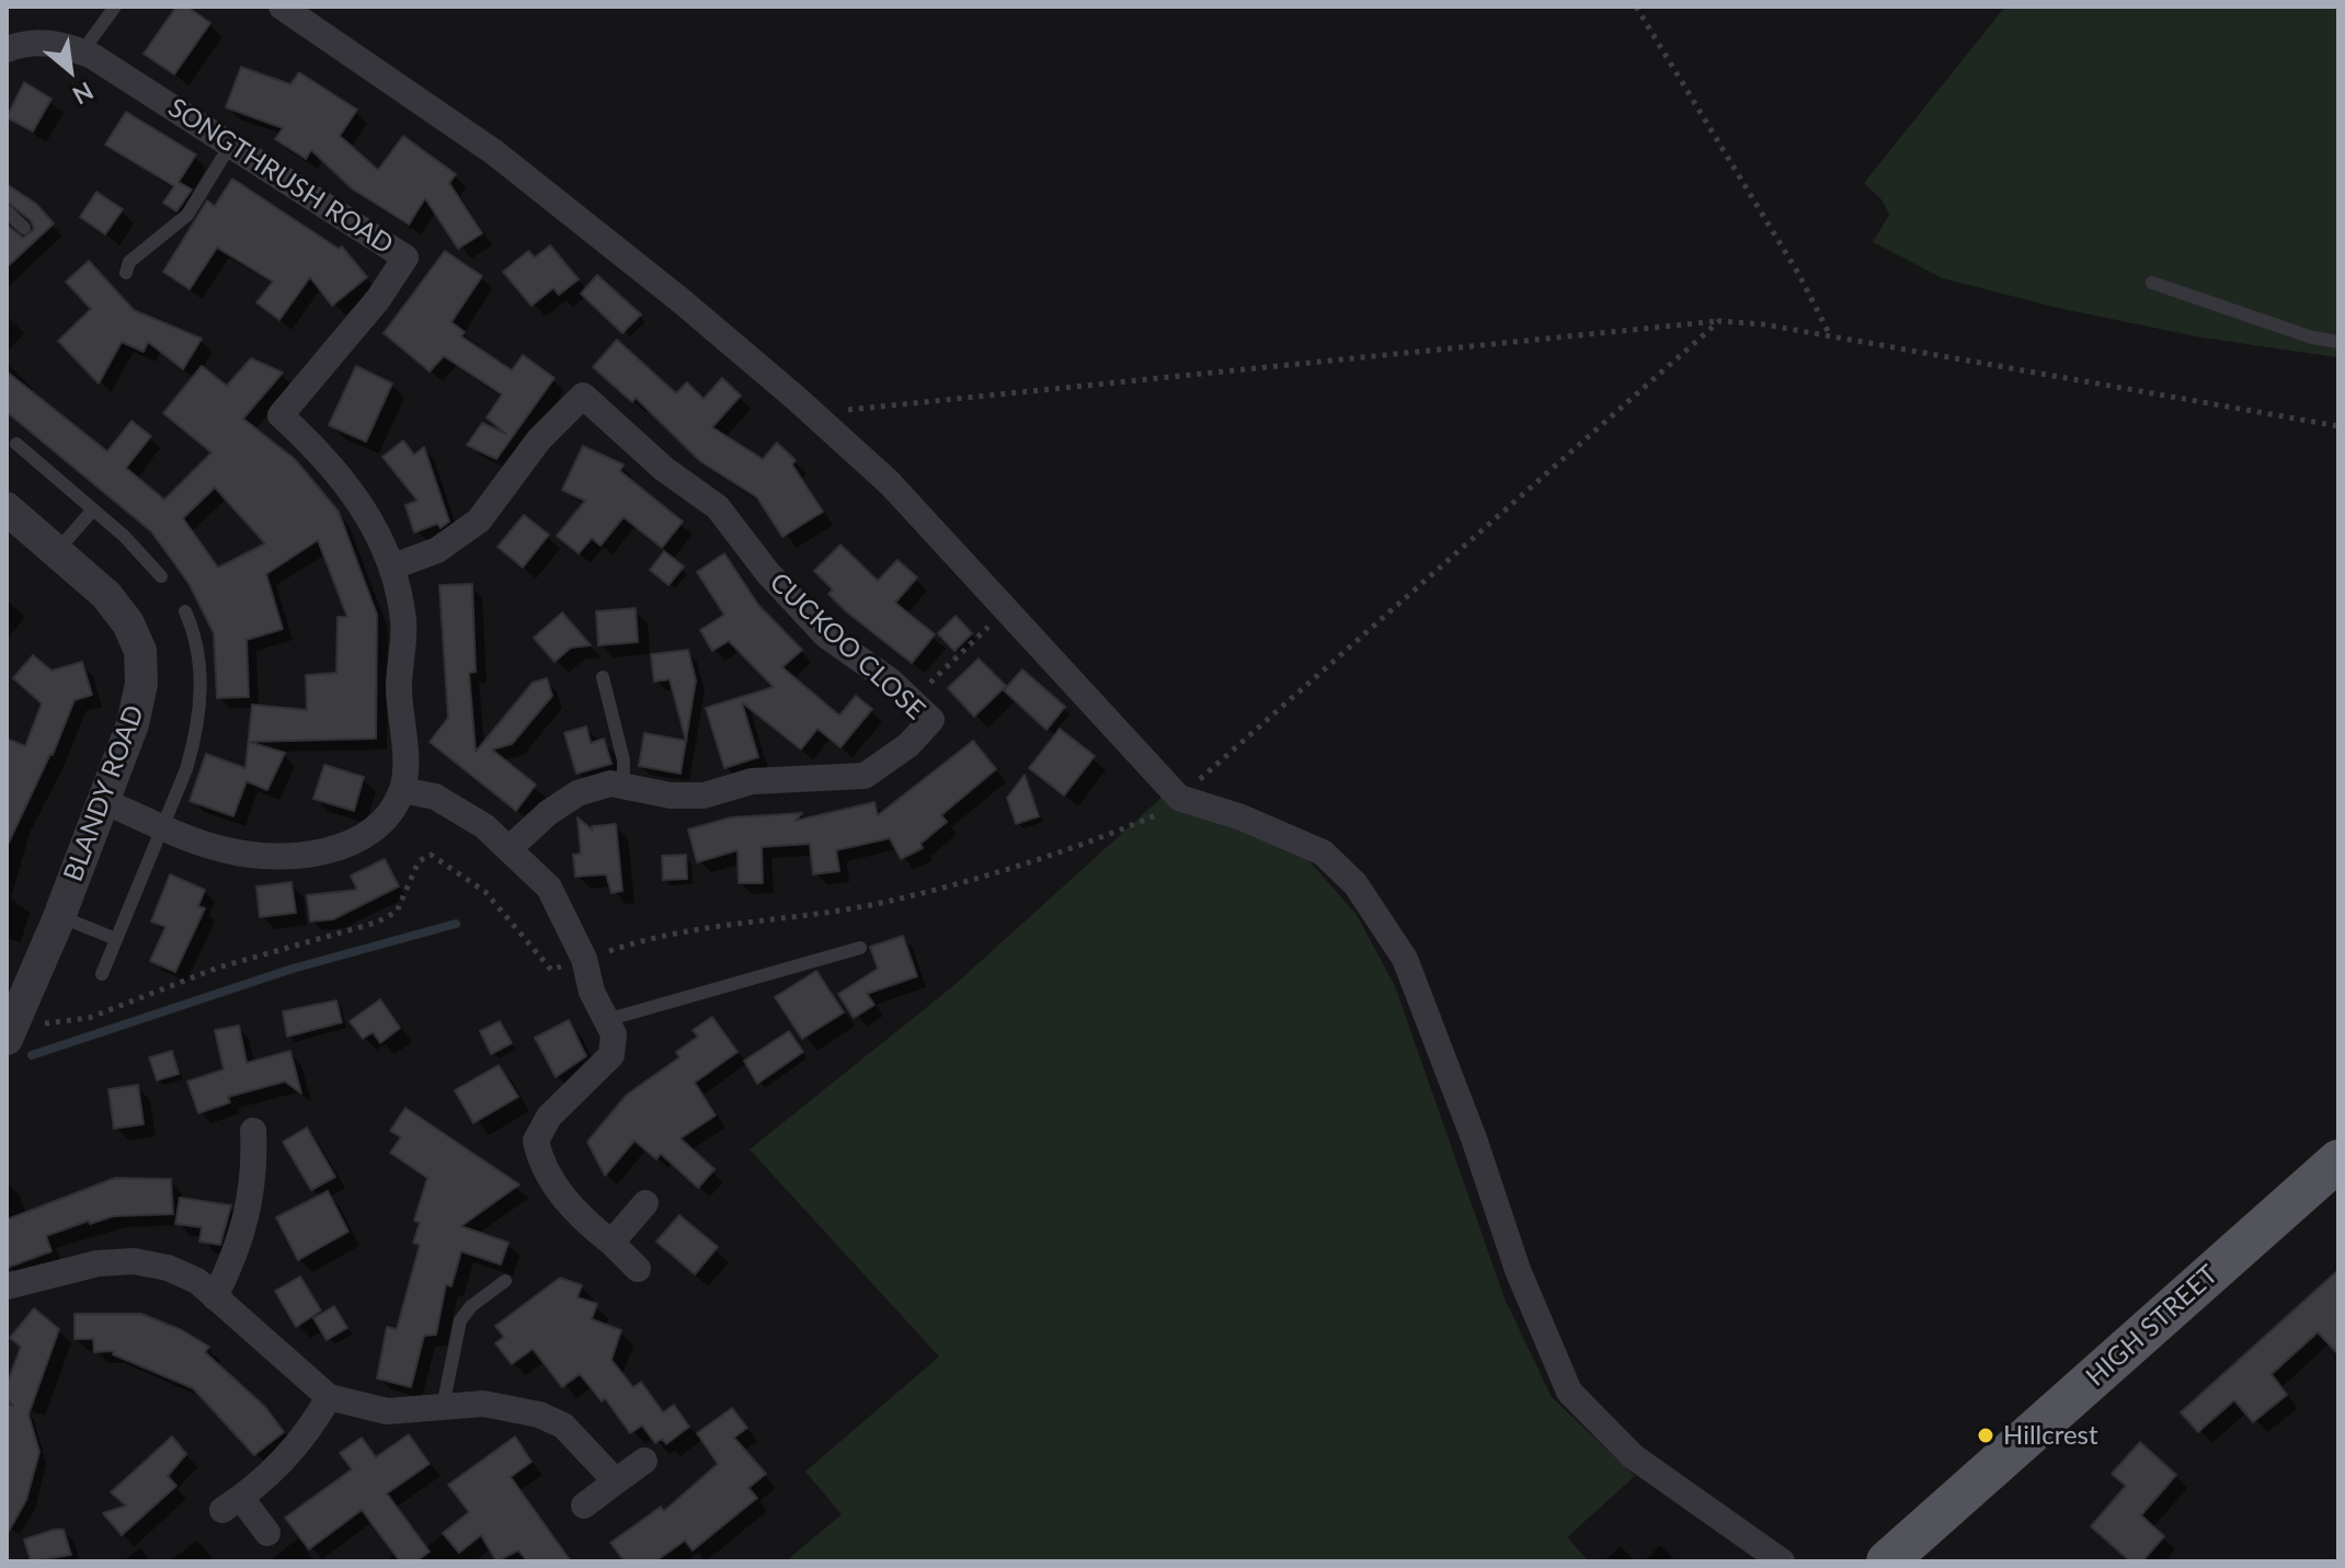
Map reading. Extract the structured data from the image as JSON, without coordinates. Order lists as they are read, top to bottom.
{
  "streets": {
    "main road": ["HIGH STREET"],
    "street": ["SONGTHRUSH ROAD", "CUCKOO CLOSE", "BLANDY ROAD"]
  },
  "crossings": [
    ["SONGTHRUSH ROAD", "CUCKOO CLOSE"]
  ],
  "places": ["Hillcrest"],
  "north": "bottom right"
}
